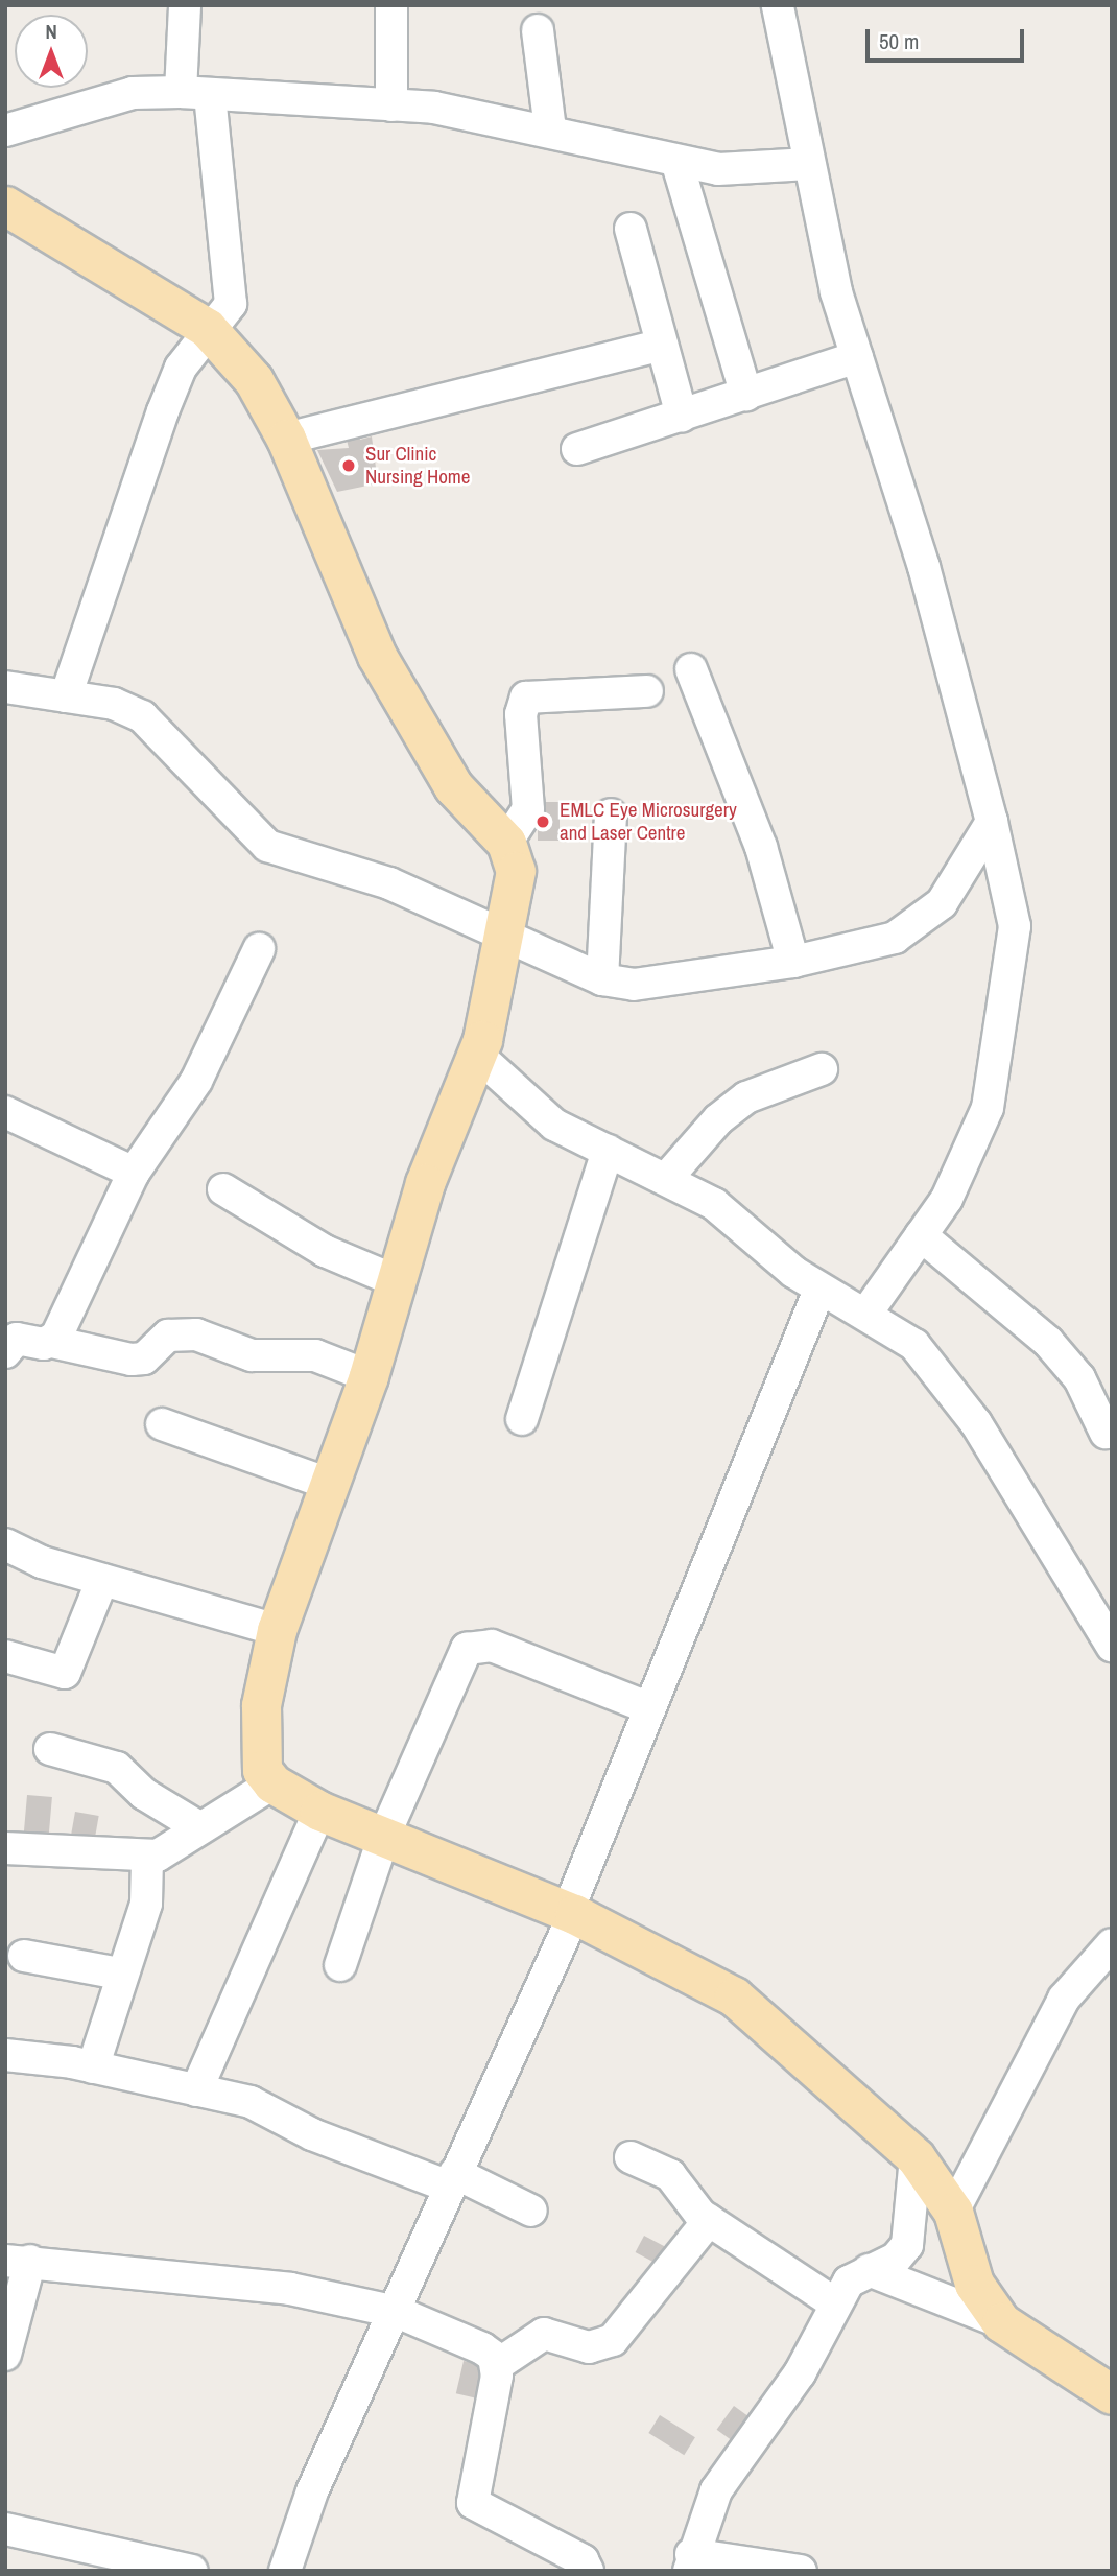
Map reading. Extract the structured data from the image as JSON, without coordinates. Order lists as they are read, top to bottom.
{
  "places": ["Sur Clinic Nursing Home", "EMLC Eye Microsurgery and Laser Centre"],
  "scale_bar": "50 m",
  "north": "top"
}
